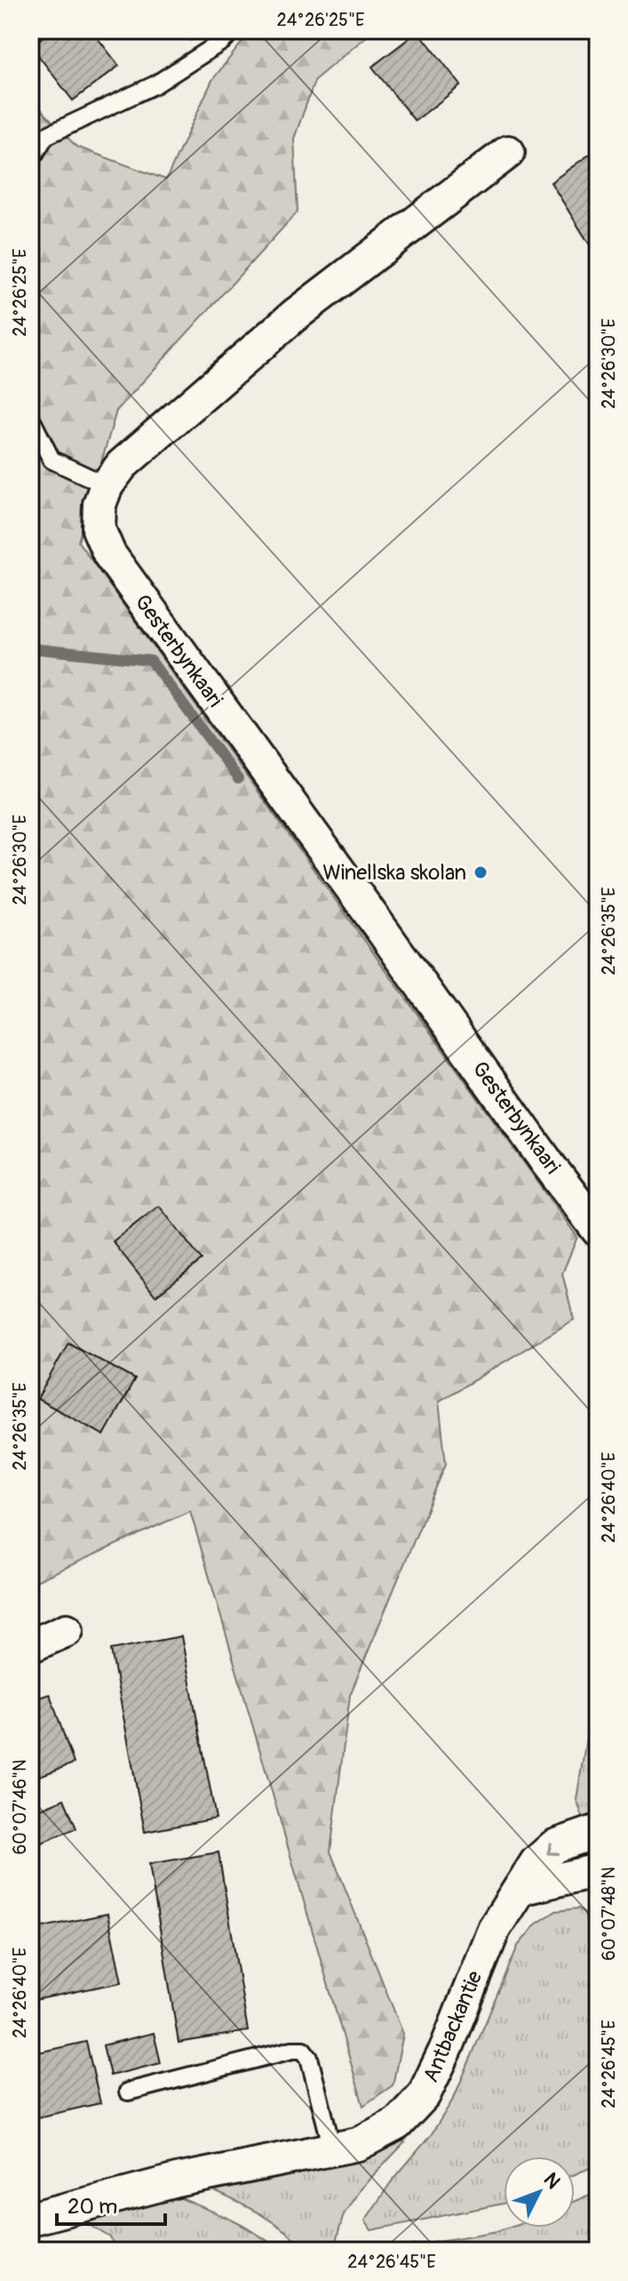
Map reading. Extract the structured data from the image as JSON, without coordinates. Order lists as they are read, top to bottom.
{
  "streets": {
    "street": ["Gesterbynkaari", "Antbackantie"]
  },
  "places": ["Winellska skolan"],
  "scale_bar": "20 m",
  "north": "top right",
  "coordinates": [
    "24°26'25\"E",
    "24°26'30\"E",
    "24°26'35\"E",
    "24°26'40\"E",
    "60°07'46\"N",
    "60°07'48\"N",
    "24°26'45\"E"
  ]
}
